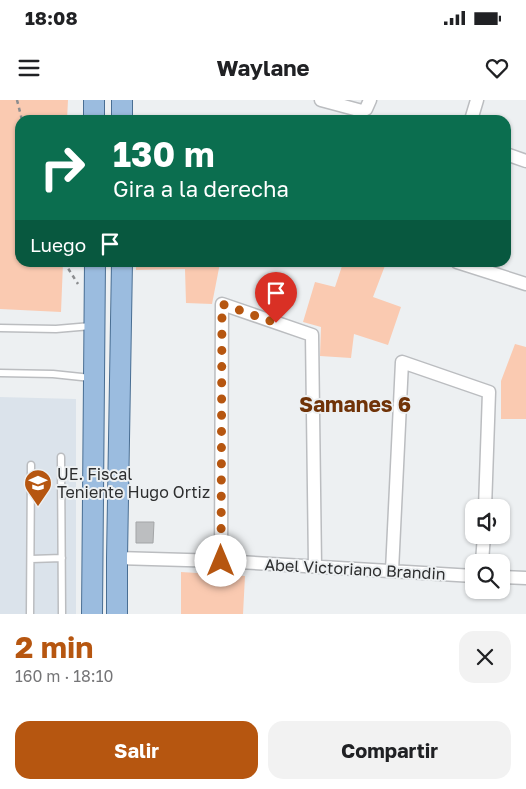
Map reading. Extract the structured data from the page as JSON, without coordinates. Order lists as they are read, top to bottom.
{
  "streets": {
    "street": ["Abel Victoriano Brandin"]
  },
  "districts": ["Samanes 6"],
  "places": {
    "school or university": ["UE. Fiscal Teniente Hugo Ortiz"]
  },
  "page": {
    "status": "18:08",
    "header": "Waylane",
    "turn": ["130 m", "Gira a la derecha"],
    "then": "Luego",
    "heading": ["2 min", "160 m · 18:10"],
    "buttons": ["Salir", "Compartir"]
  }
}
